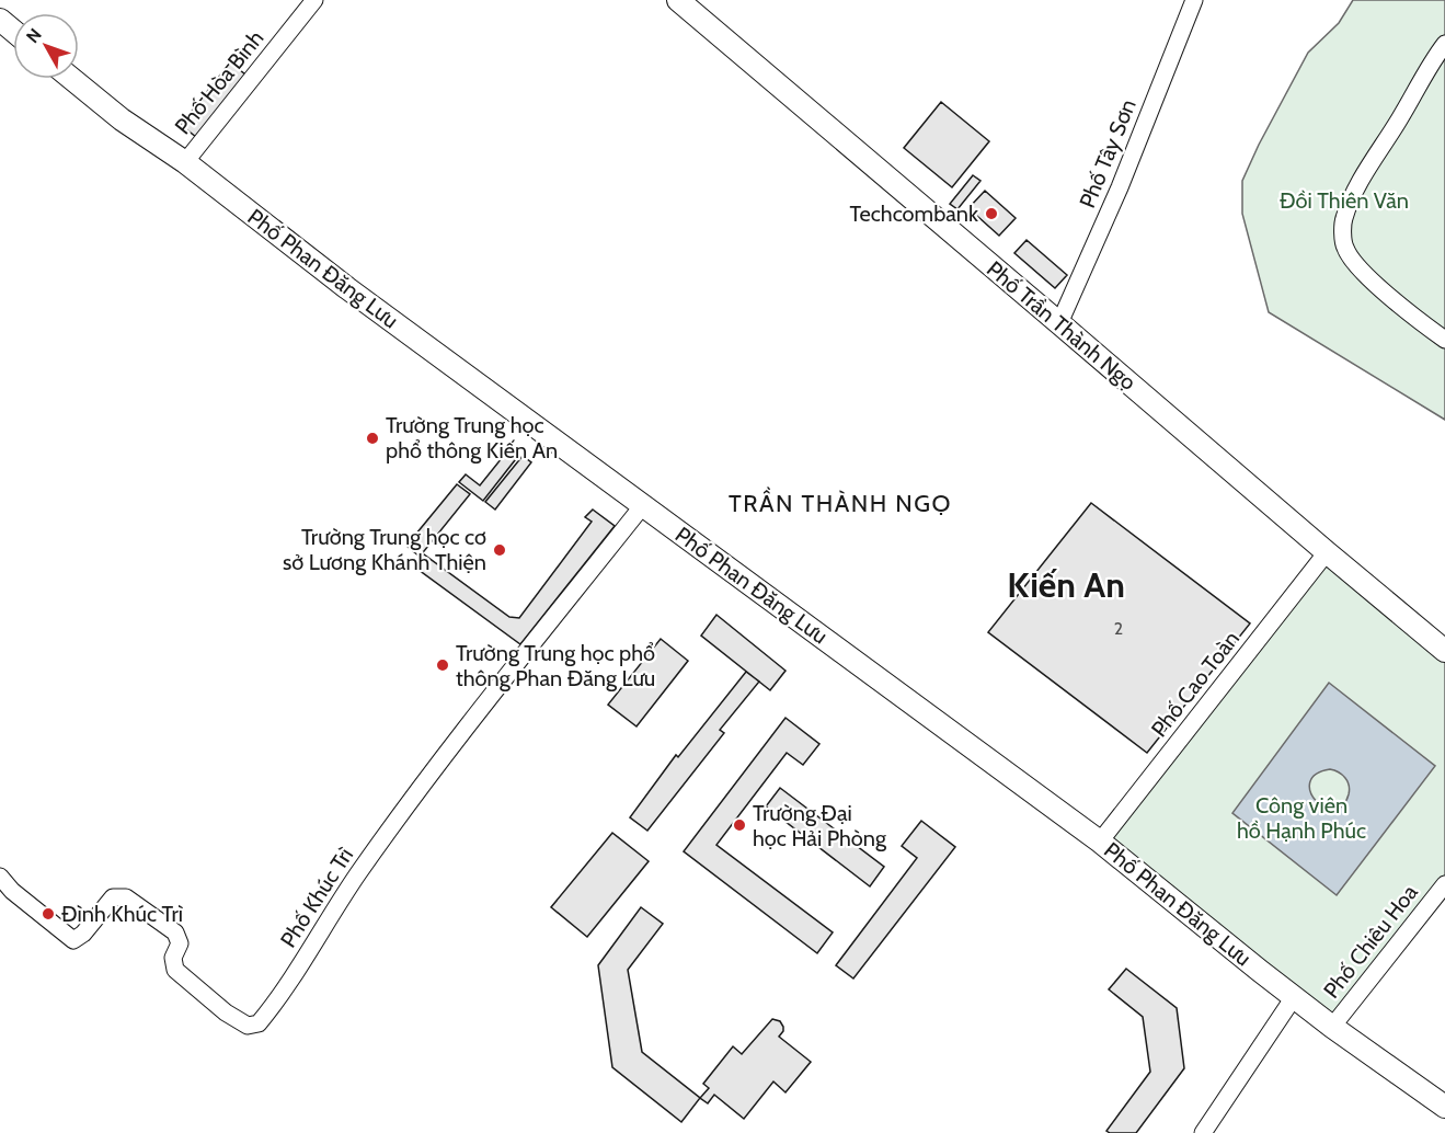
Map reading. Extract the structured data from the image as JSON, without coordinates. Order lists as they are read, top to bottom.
{
  "streets": {
    "main road": ["Phố Phan Đăng Lưu", "Phố Trần Thành Ngọ"],
    "street": [
      "Phố Hòa Bình",
      "Phố Tây Sơn",
      "Phố Cao Toàn",
      "Phố Khúc Trì",
      "Phố Chiêu Hoa"
    ]
  },
  "crossings": [
    ["Phố Hòa Bình", "Phố Phan Đăng Lưu"],
    ["Phố Tây Sơn", "Phố Trần Thành Ngọ"],
    ["Phố Phan Đăng Lưu", "Phố Cao Toàn"],
    ["Phố Phan Đăng Lưu", "Phố Khúc Trì"],
    ["Phố Phan Đăng Lưu", "Phố Chiêu Hoa"],
    ["Phố Trần Thành Ngọ", "Phố Cao Toàn"]
  ],
  "districts": ["TRẦN THÀNH NGỌ", "Kiến An"],
  "parks": ["Đồi Thiên Văn", "Công viên hồ Hạnh Phúc"],
  "places": [
    "Techcombank",
    "Trường Trung học phổ thông Kiến An",
    "Trường Trung học cơ sở Lương Khánh Thiện",
    "Trường Trung học phổ thông Phan Đăng Lưu",
    "Trường Đại học Hải Phòng",
    "Đình Khúc Trì"
  ],
  "house_numbers": ["2"],
  "north": "top left"
}
